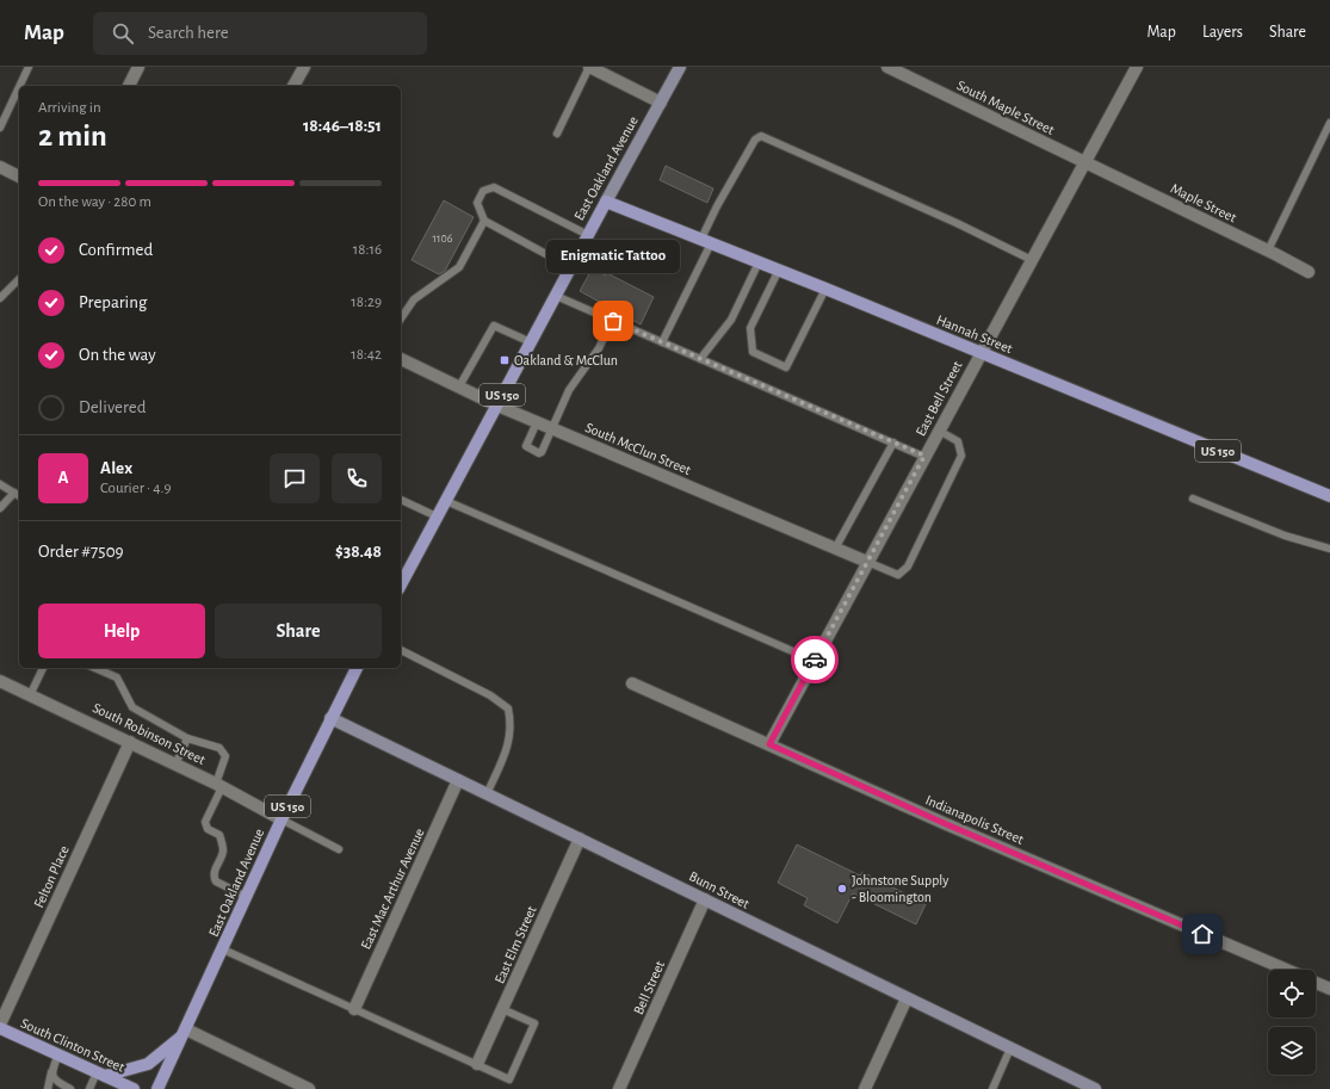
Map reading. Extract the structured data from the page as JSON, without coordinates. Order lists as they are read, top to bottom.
{
  "streets": {
    "main road": [
      "East Oakland Avenue",
      "Hannah Street",
      "US 150",
      "South Clinton Street"
    ],
    "street": [
      "South Maple Street",
      "Maple Street",
      "East Bell Street",
      "South McClun Street",
      "South Robinson Street",
      "Indianapolis Street",
      "Felton Place",
      "East Mac Arthur Avenue",
      "Bunn Street",
      "East Elm Street",
      "Bell Street"
    ]
  },
  "crossings": [
    ["South Maple Street", "Maple Street"],
    ["South Maple Street", "East Bell Street"],
    ["East Oakland Avenue", "Hannah Street"],
    ["East Oakland Avenue", "South McClun Street"],
    ["East Oakland Avenue", "South Robinson Street"],
    ["East Oakland Avenue", "Bunn Street"],
    ["Maple Street", "East Bell Street"],
    ["Hannah Street", "East Bell Street"],
    ["East Bell Street", "South McClun Street"],
    ["East Bell Street", "Indianapolis Street"],
    ["South Robinson Street", "Felton Place"],
    ["East Mac Arthur Avenue", "Bunn Street"],
    ["Bunn Street", "East Elm Street"],
    ["Bunn Street", "Bell Street"]
  ],
  "places": {
    "other": ["Enigmatic Tattoo", "Johnstone Supply - Bloomington"],
    "transit": ["Oakland & McClun"]
  },
  "house_numbers": ["1106"],
  "page": {
    "header": "Map",
    "search": "Search here",
    "nav": ["Map", "Layers", "Share"],
    "heading": ["2 min", "Arriving in", "18:46–18:51"],
    "panel": [
      "Alex",
      "Courier · 4.9",
      "Order #7509",
      "$38.48"
    ],
    "bar": "On the way · 280 m",
    "list": [
      ["Confirmed", "18:16"],
      ["Preparing", "18:29"],
      ["On the way", "18:42"],
      "Delivered"
    ],
    "bubble": "Enigmatic Tattoo",
    "round": "A",
    "buttons": ["Help", "Share"]
  }
}
